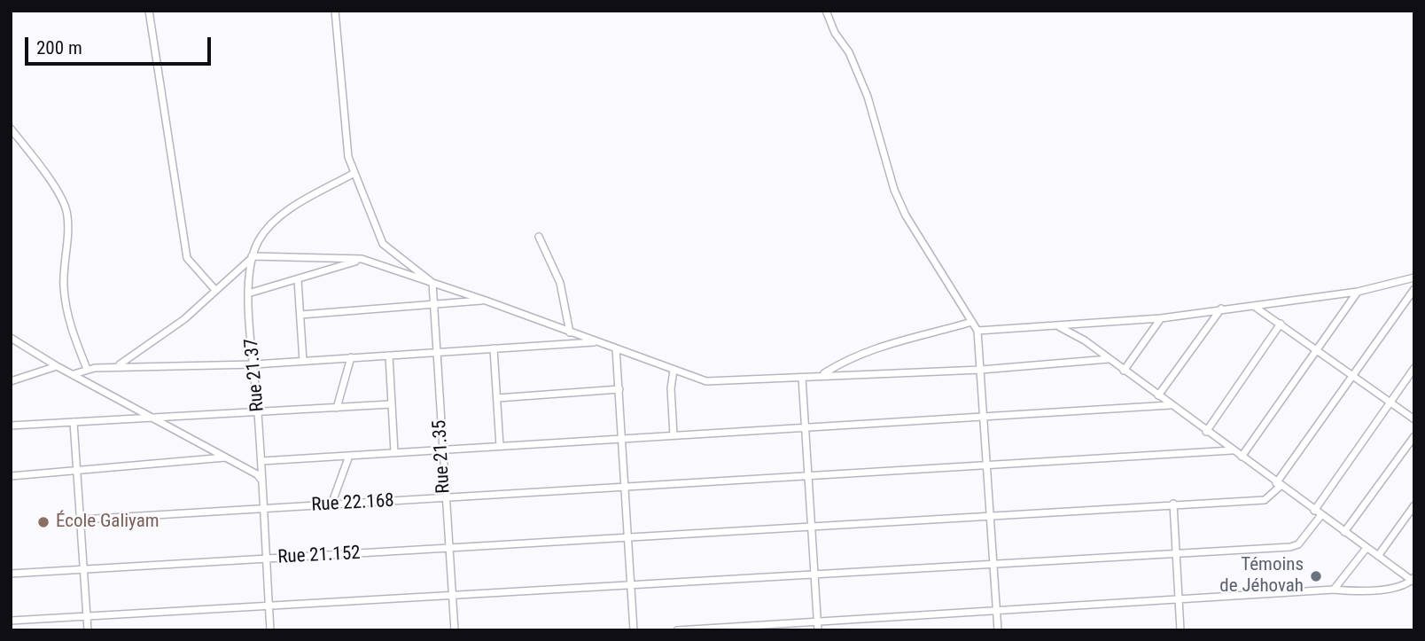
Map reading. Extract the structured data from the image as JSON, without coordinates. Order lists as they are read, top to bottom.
{
  "streets": {
    "street": [
      "Rue 21.37",
      "Rue 21.35",
      "Rue 22.168",
      "Rue 21.152"
    ]
  },
  "crossings": [
    ["Rue 21.37", "Rue 22.168"],
    ["Rue 21.37", "Rue 21.152"],
    ["Rue 21.35", "Rue 22.168"],
    ["Rue 21.35", "Rue 21.152"]
  ],
  "places": ["École Galiyam", "Témoins de Jéhovah"],
  "scale_bar": "200 m"
}
